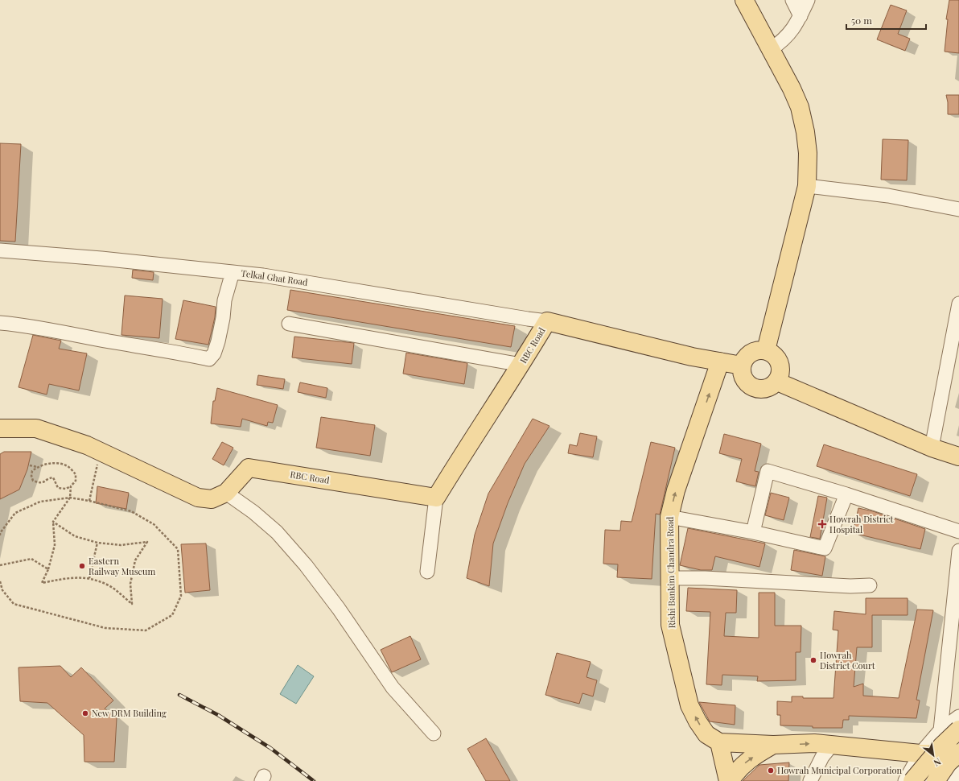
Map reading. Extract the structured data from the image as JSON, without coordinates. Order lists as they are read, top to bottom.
{
  "streets": {
    "main road": ["RBC Road", "Rishi Bankim Chandra Road"],
    "street": ["Telkal Ghat Road"]
  },
  "crossings": [
    ["Telkal Ghat Road", "RBC Road"]
  ],
  "one_way": ["Rishi Bankim Chandra Road"],
  "places": {
    "health": ["Howrah District Hospital"],
    "other": [
      "Eastern Railway Museum",
      "Howrah District Court",
      "New DRM Building",
      "Howrah Municipal Corporation"
    ]
  },
  "scale_bar": "50 m",
  "north": "bottom right"
}
